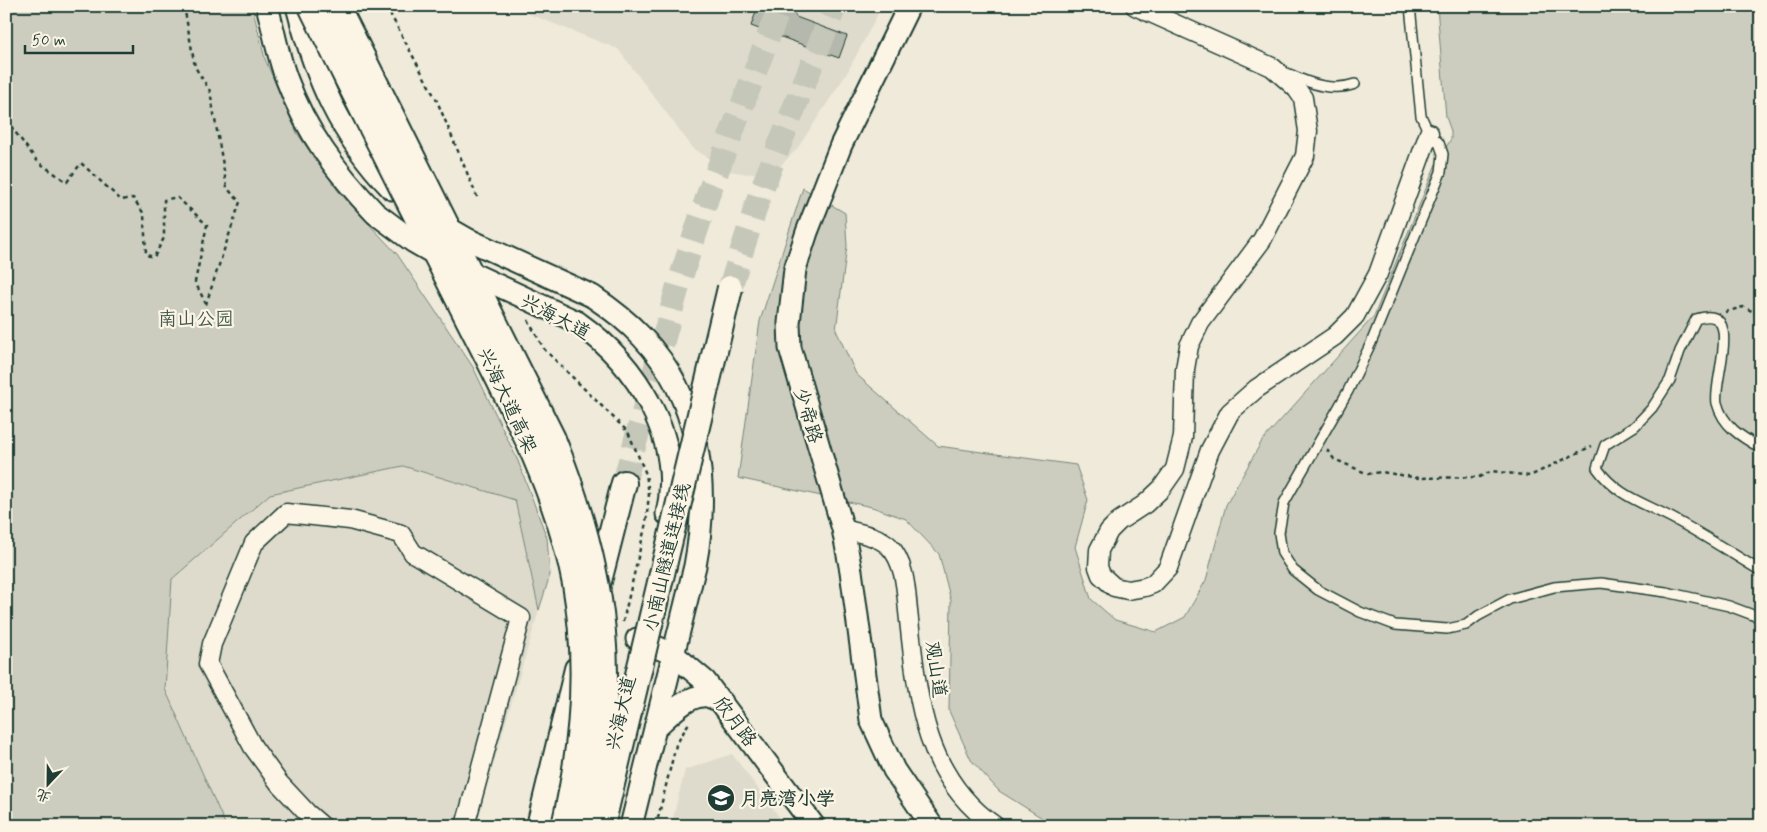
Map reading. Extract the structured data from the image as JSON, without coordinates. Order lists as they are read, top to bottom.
{
  "streets": {
    "main road": ["兴海大道高架", "小南山隧道连接线"],
    "street": [
      "兴海大道",
      "少帝路",
      "观山道",
      "欣月路"
    ]
  },
  "crossings": [
    ["兴海大道", "兴海大道高架"],
    ["兴海大道", "欣月路"],
    ["少帝路", "观山道"]
  ],
  "parks": ["南山公园"],
  "places": {
    "school or university": ["月亮湾小学"]
  },
  "scale_bar": "50 m",
  "north": "bottom"
}
